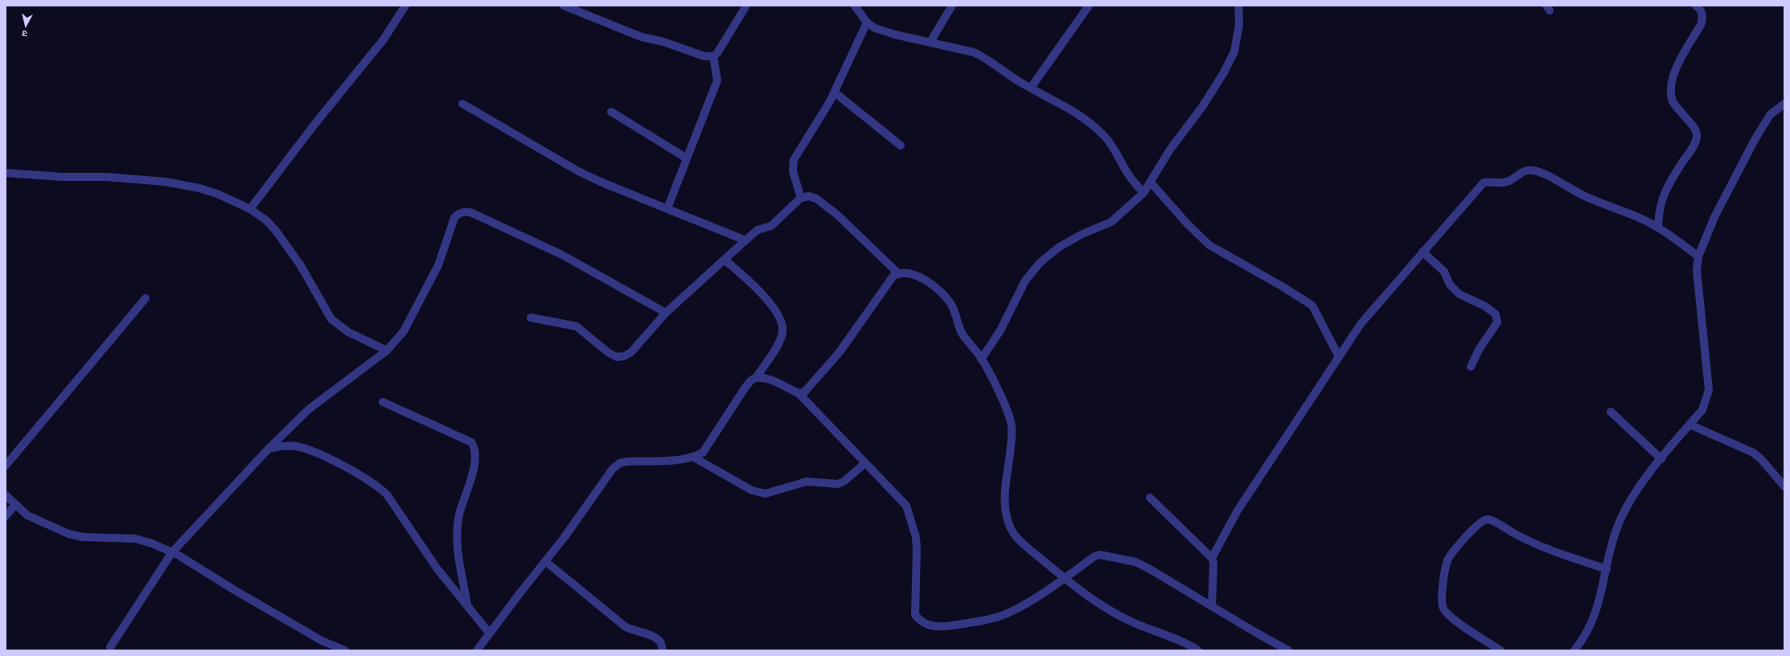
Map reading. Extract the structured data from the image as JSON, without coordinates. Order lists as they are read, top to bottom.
{
  "north": "bottom"
}
